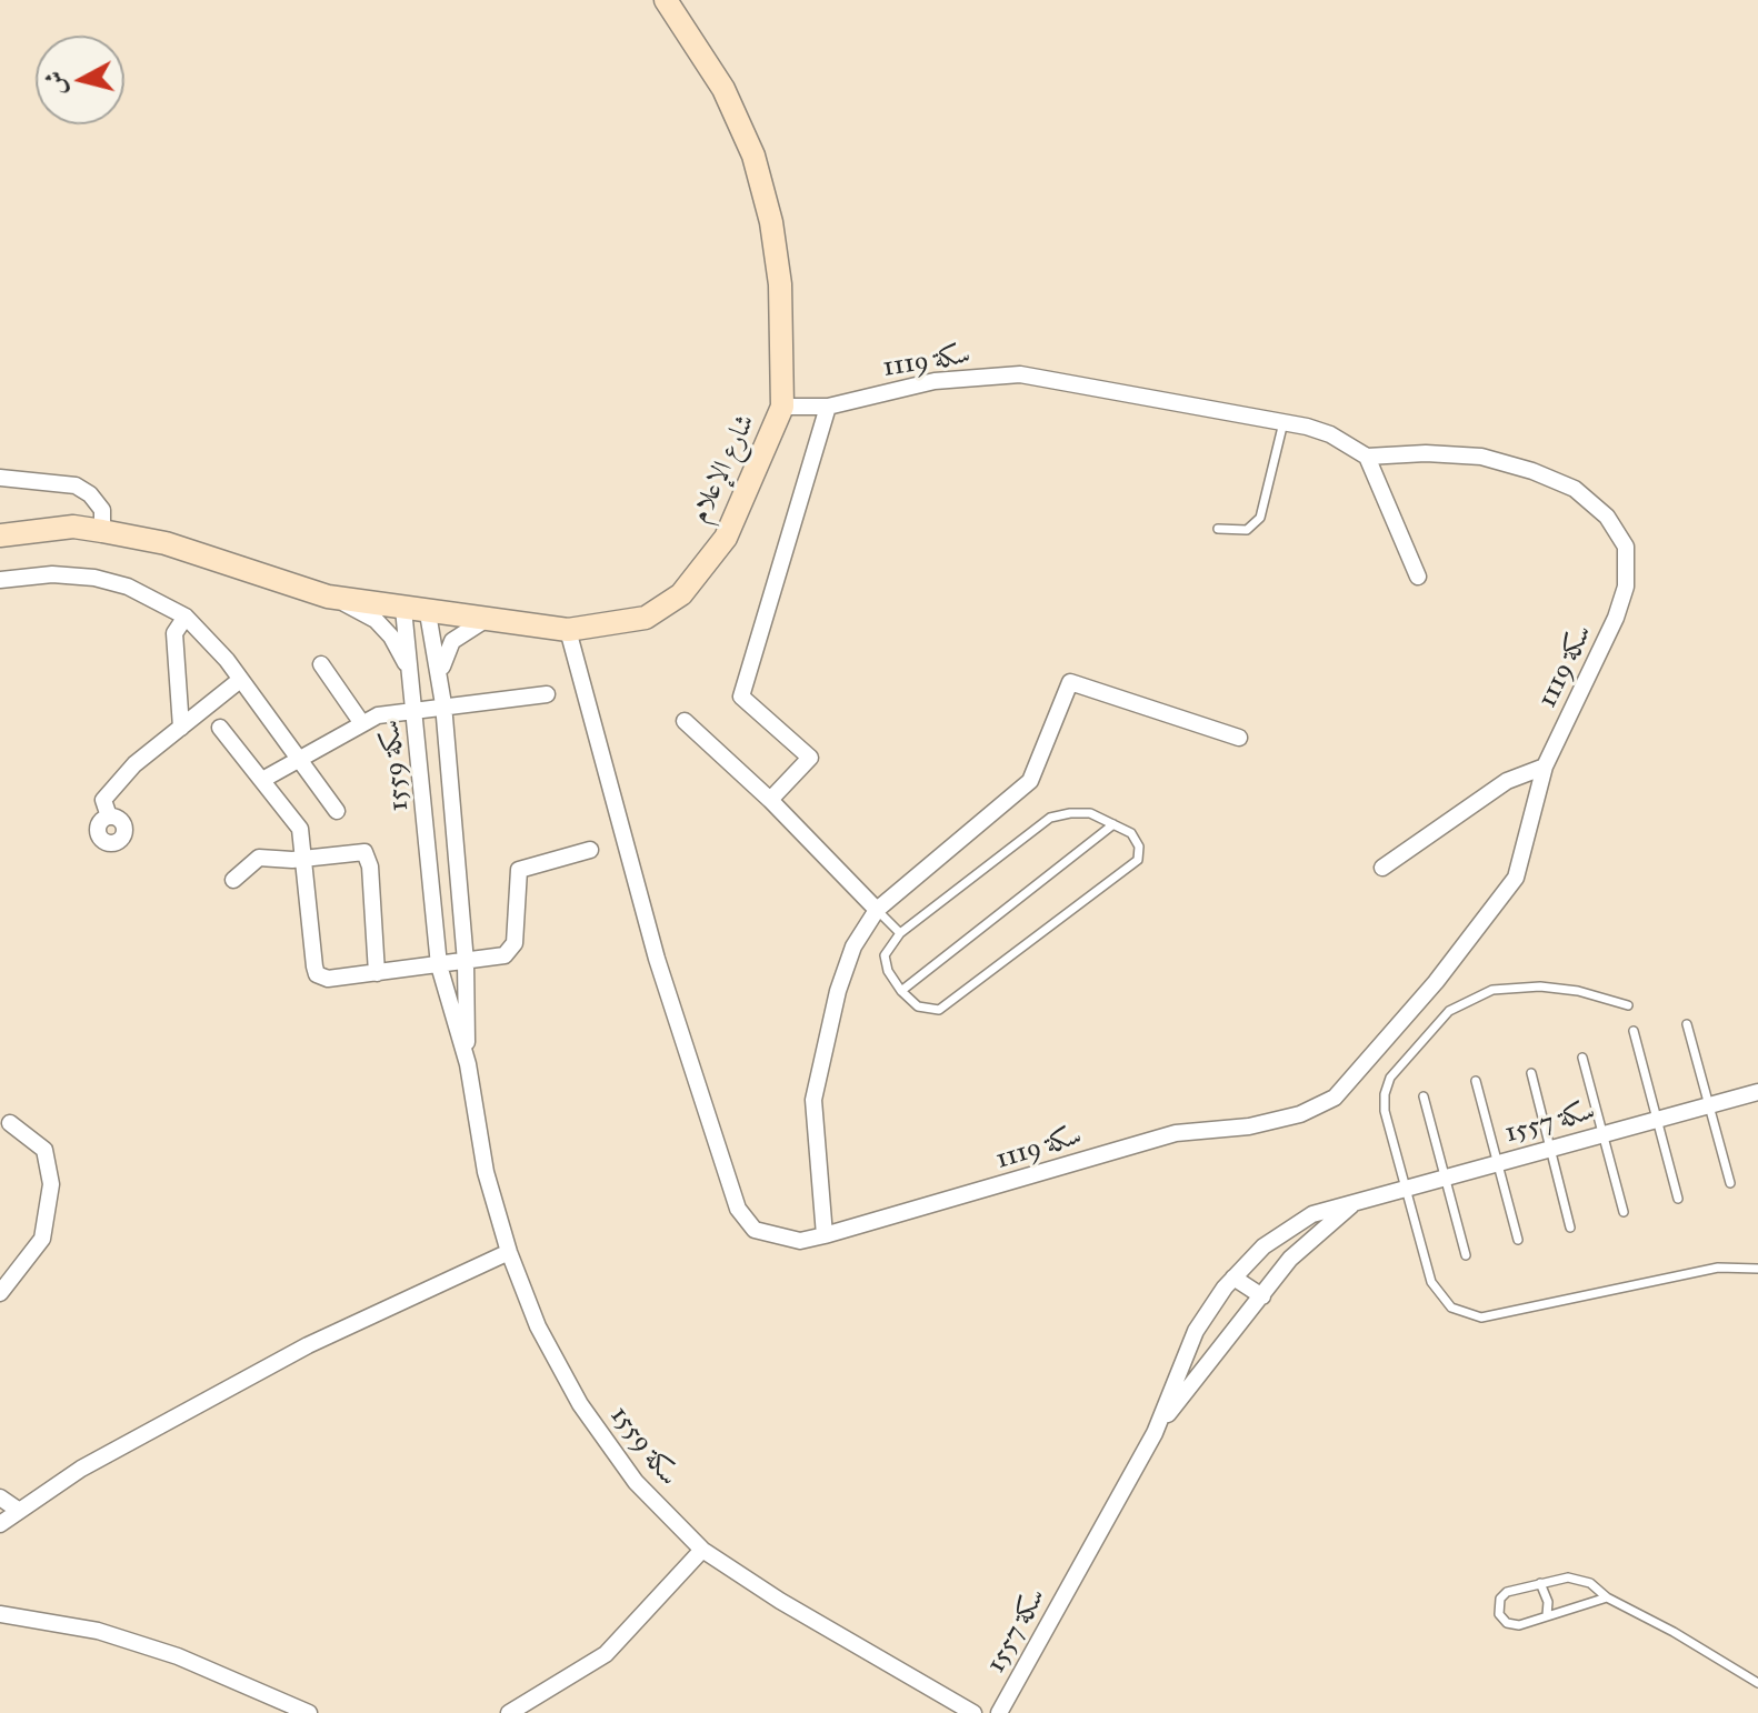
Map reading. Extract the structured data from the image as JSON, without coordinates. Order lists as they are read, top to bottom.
{
  "streets": {
    "main road": ["شارع الإعلام"],
    "street": ["سكة 1119", "سكة 1559", "سكة 1557"]
  },
  "crossings": [
    ["سكة 1119", "شارع الإعلام"],
    ["شارع الإعلام", "سكة 1559"]
  ],
  "north": "left"
}
